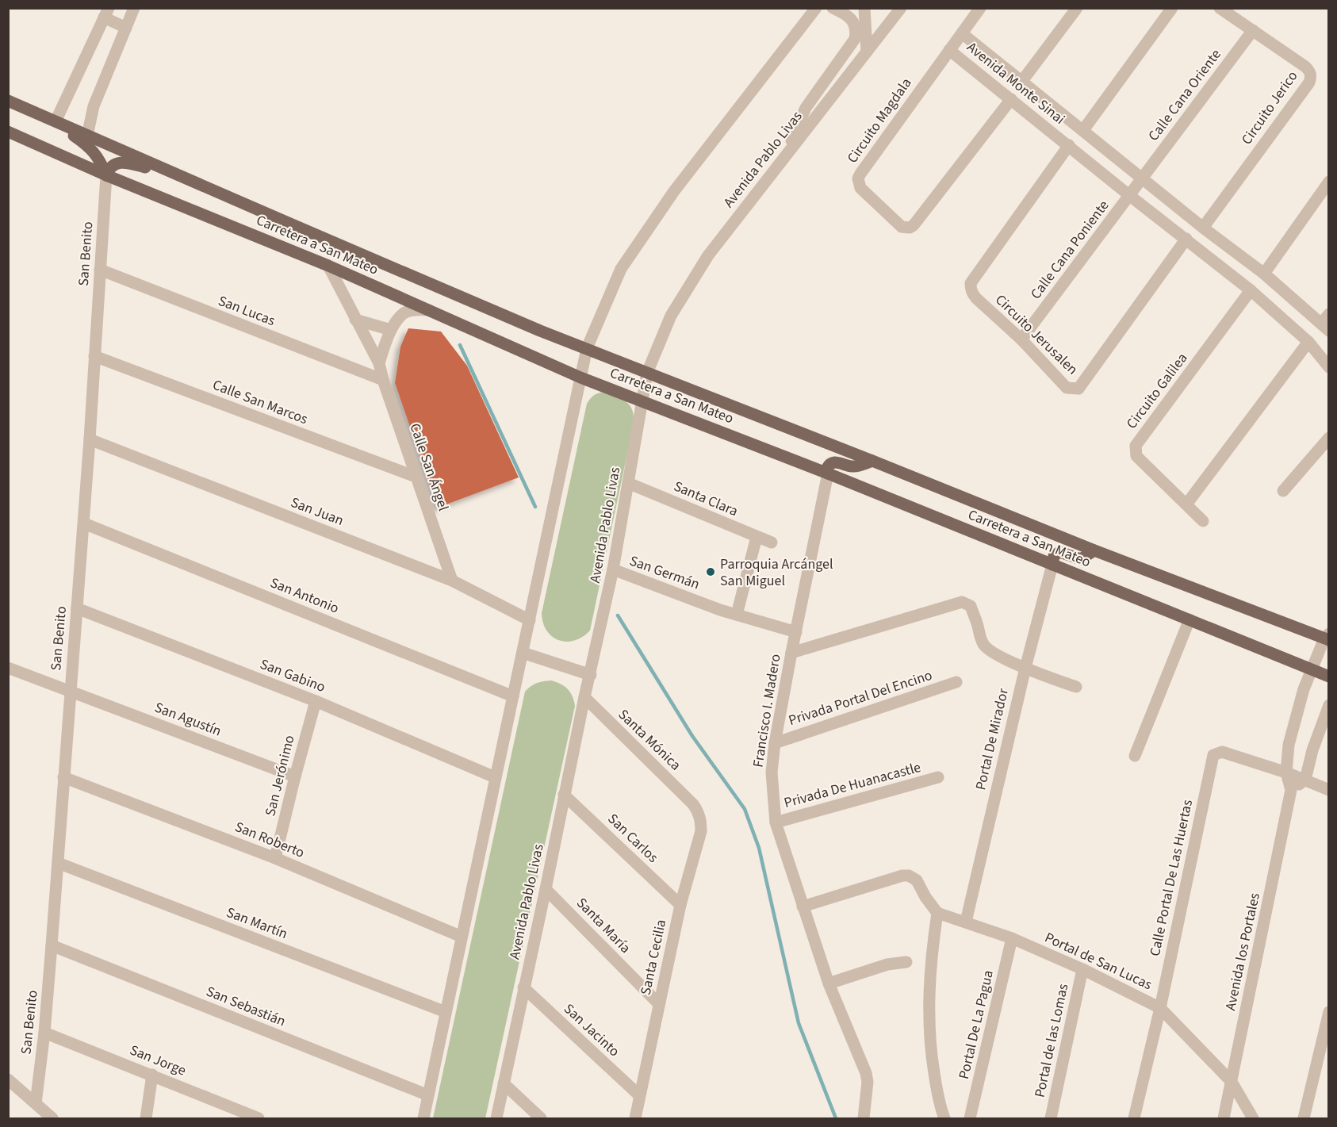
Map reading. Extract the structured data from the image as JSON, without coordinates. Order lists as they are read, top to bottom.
{
  "streets": {
    "main road": ["Carretera a San Mateo"],
    "street": [
      "Avenida Monte Sinai",
      "Calle Cana Oriente",
      "Circuito Jerico",
      "Circuito Magdala",
      "Avenida Pablo Livas",
      "Calle Cana Poniente",
      "San Benito",
      "San Lucas",
      "Circuito Jerusalen",
      "Circuito Galilea",
      "Calle San Marcos",
      "Calle San Ángel",
      "Santa Clara",
      "San Juan",
      "San Germán",
      "San Antonio",
      "San Gabino",
      "Privada Portal Del Encino",
      "Francisco I. Madero",
      "San Agustín",
      "Portal De Mirador",
      "Santa Mónica",
      "San Jerónimo",
      "Privada De Huanacastle",
      "San Carlos",
      "San Roberto",
      "Calle Portal De Las Huertas",
      "San Martín",
      "Santa María",
      "Avenida los Portales",
      "Santa Cecilia",
      "Portal de San Lucas",
      "San Sebastián",
      "Portal De La Pagua",
      "San Jacinto",
      "Portal de las Lomas",
      "San Jorge"
    ]
  },
  "crossings": [
    ["Avenida Monte Sinai", "Calle Cana Oriente"],
    ["Avenida Monte Sinai", "Circuito Jerico"],
    ["Avenida Monte Sinai", "Circuito Magdala"],
    ["Avenida Monte Sinai", "Calle Cana Poniente"],
    ["Avenida Monte Sinai", "Circuito Jerusalen"],
    ["Avenida Monte Sinai", "Circuito Galilea"],
    ["Calle Cana Oriente", "Circuito Jerico"],
    ["Calle Cana Oriente", "Calle Cana Poniente"],
    ["Avenida Pablo Livas", "Carretera a San Mateo"],
    ["Avenida Pablo Livas", "Santa Clara"],
    ["Avenida Pablo Livas", "San Germán"],
    ["Avenida Pablo Livas", "Santa Mónica"],
    ["Avenida Pablo Livas", "San Carlos"],
    ["Avenida Pablo Livas", "Santa María"],
    ["Avenida Pablo Livas", "San Jacinto"],
    ["Carretera a San Mateo", "San Benito"],
    ["Carretera a San Mateo", "Calle San Ángel"],
    ["Carretera a San Mateo", "Francisco I. Madero"],
    ["Carretera a San Mateo", "Portal De Mirador"],
    ["Calle Cana Poniente", "Circuito Jerusalen"],
    ["San Benito", "San Lucas"],
    ["San Benito", "Calle San Marcos"],
    ["San Benito", "San Juan"],
    ["San Benito", "San Antonio"],
    ["San Benito", "San Gabino"],
    ["San Benito", "San Agustín"],
    ["San Benito", "San Roberto"],
    ["San Benito", "San Martín"],
    ["San Benito", "San Sebastián"],
    ["San Benito", "San Jorge"],
    ["San Lucas", "Calle San Ángel"],
    ["Calle San Marcos", "Calle San Ángel"],
    ["Calle San Ángel", "San Juan"],
    ["San Germán", "Francisco I. Madero"],
    ["San Gabino", "San Jerónimo"],
    ["Privada Portal Del Encino", "Francisco I. Madero"],
    ["Francisco I. Madero", "Privada De Huanacastle"],
    ["San Agustín", "San Jerónimo"],
    ["Portal De Mirador", "Portal de San Lucas"],
    ["Santa Mónica", "Santa Cecilia"],
    ["San Jerónimo", "San Roberto"],
    ["San Carlos", "Santa Cecilia"],
    ["Calle Portal De Las Huertas", "Portal de San Lucas"],
    ["Santa María", "Santa Cecilia"],
    ["Avenida los Portales", "Portal de San Lucas"],
    ["Santa Cecilia", "San Jacinto"],
    ["Portal de San Lucas", "Portal De La Pagua"],
    ["Portal de San Lucas", "Portal de las Lomas"]
  ],
  "places": ["Parroquia Arcángel San Miguel"]
}
